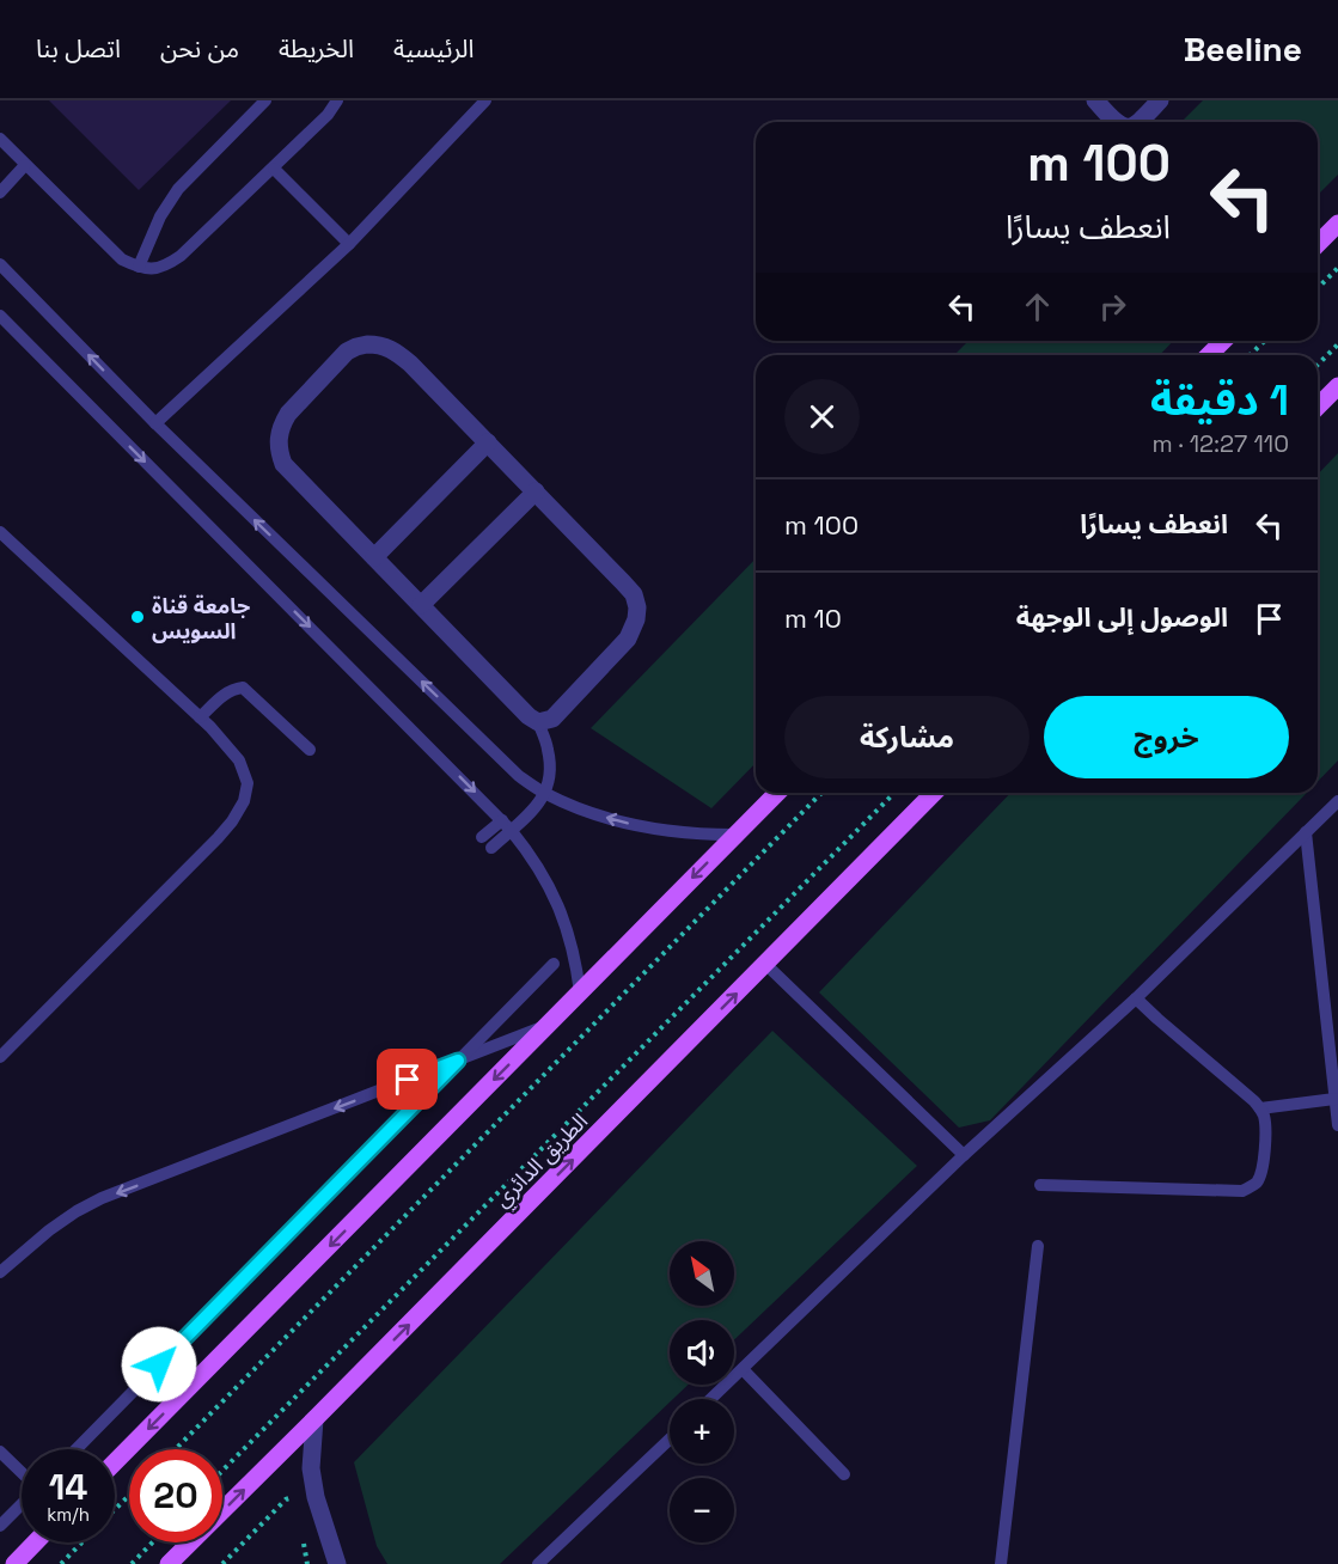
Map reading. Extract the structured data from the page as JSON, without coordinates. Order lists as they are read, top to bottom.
{
  "streets": {
    "main road": ["الطريق الدائري"]
  },
  "places": ["جامعة قناة السويس"],
  "north": "top left",
  "page": {
    "header": "Beeline",
    "nav": [
      "الرئيسية",
      "الخريطة",
      "من نحن",
      "اتصل بنا"
    ],
    "turn": ["100 m", "انعطف يسارًا"],
    "heading": ["1 دقيقة", "110 m · 12:27"],
    "list": [
      {
        "name": "انعطف يسارًا",
        "value": "100 m"
      },
      {
        "name": "الوصول إلى الوجهة",
        "value": "10 m"
      }
    ],
    "buttons": ["خروج", "مشاركة"],
    "map_buttons": ["+", "−"],
    "speed": "14 km/h",
    "limit": "20"
  }
}
